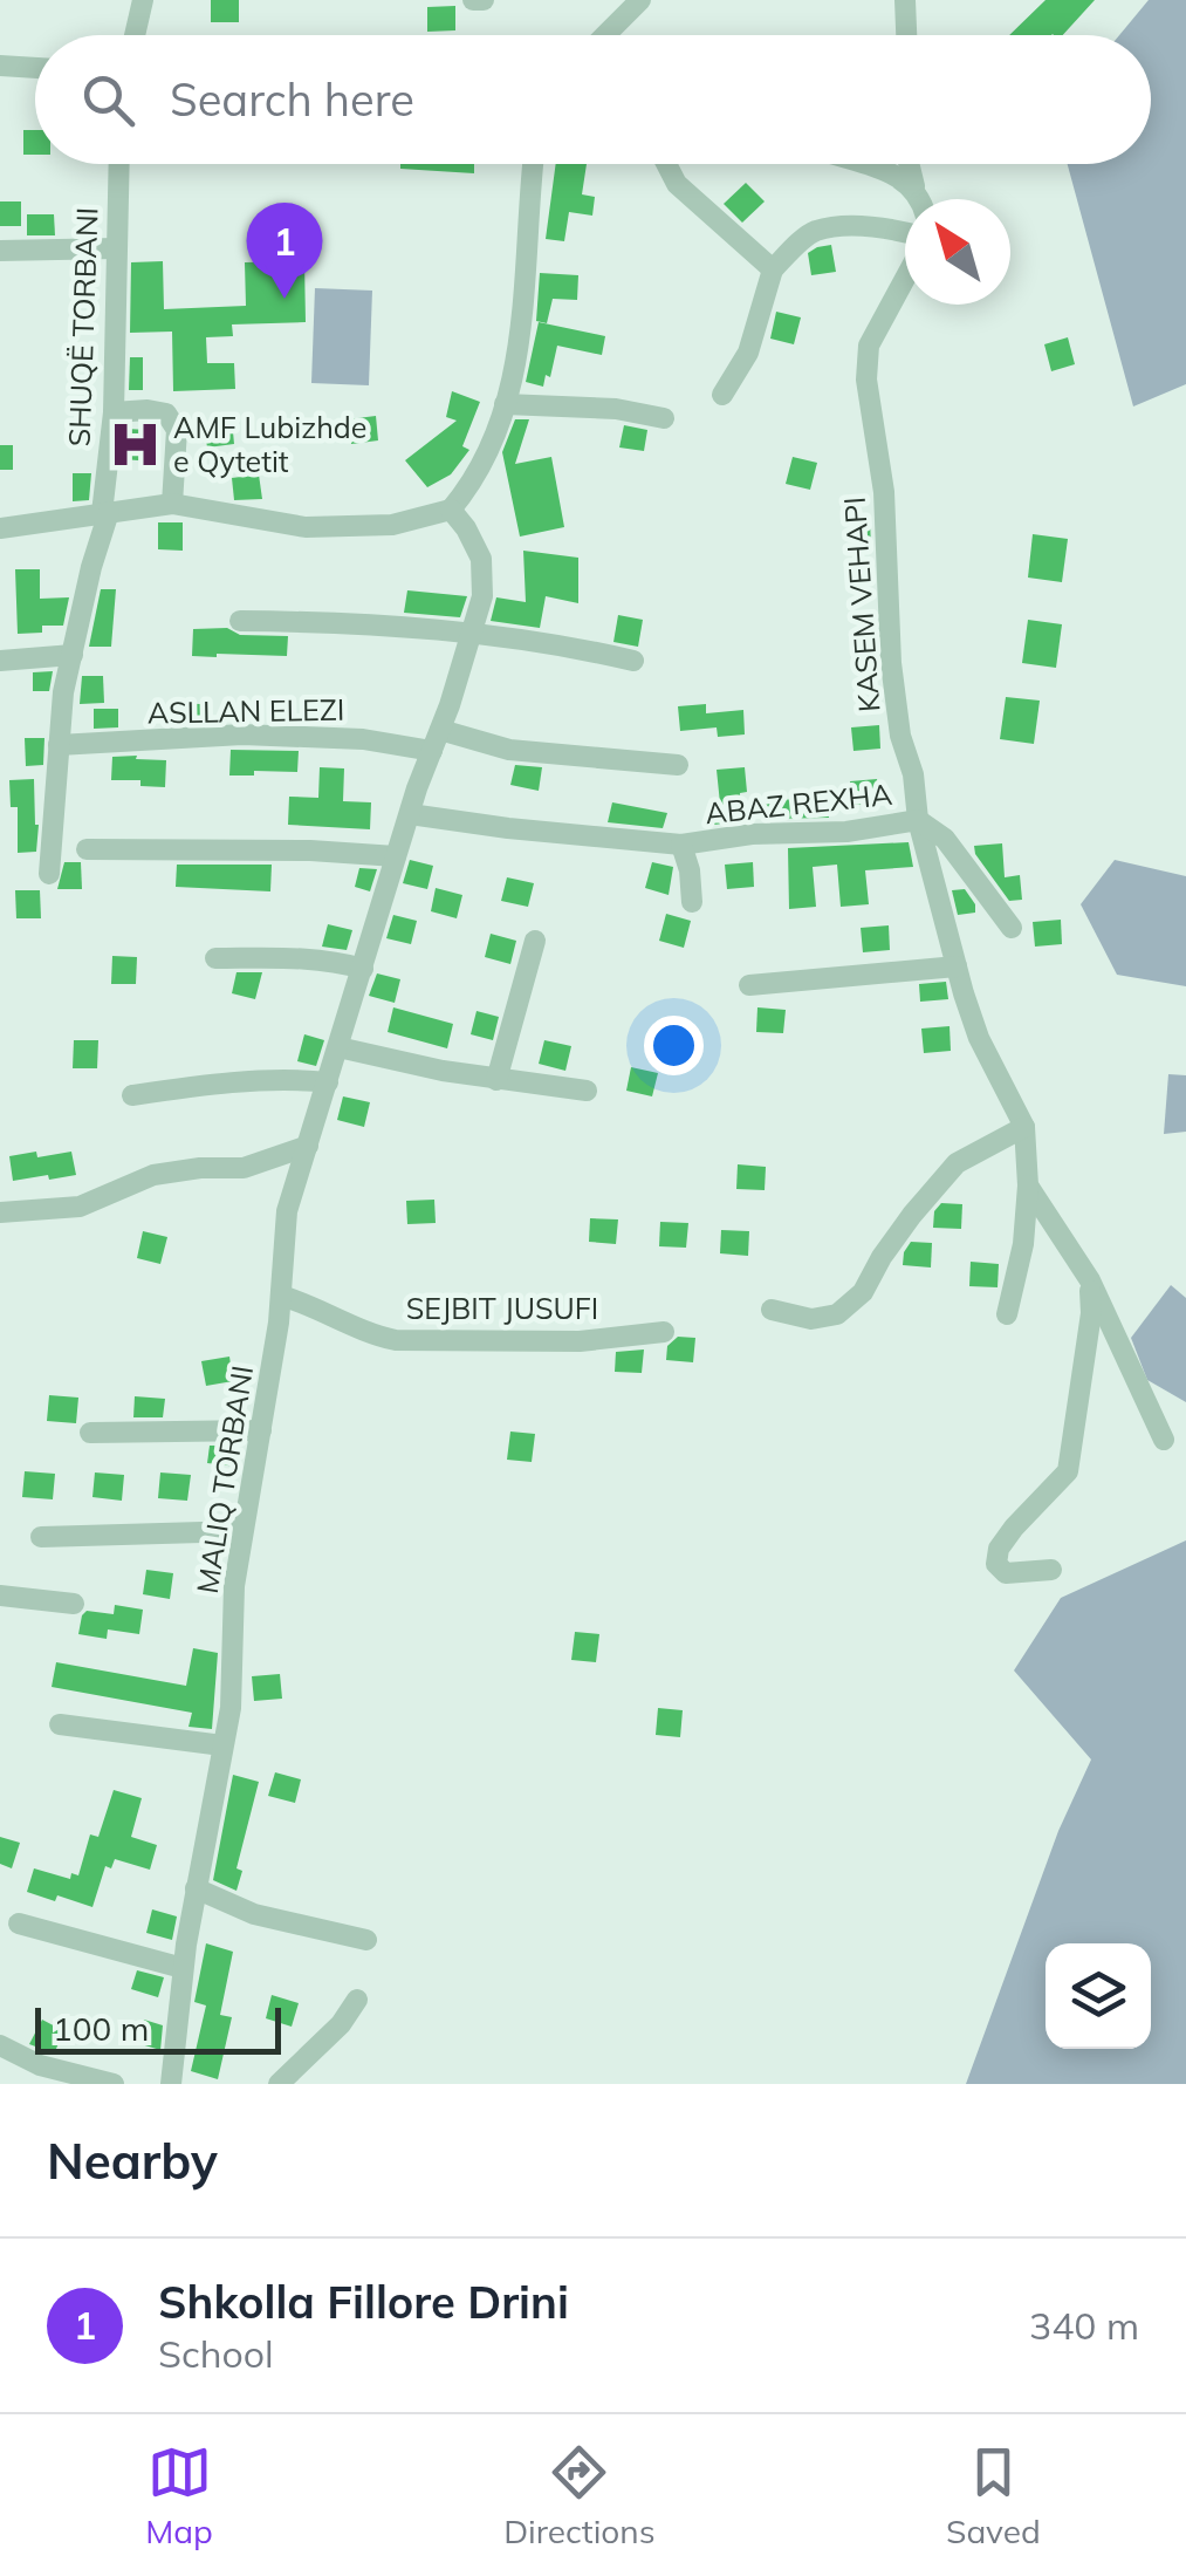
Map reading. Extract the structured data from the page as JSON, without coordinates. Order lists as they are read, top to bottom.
{
  "streets": {
    "street": [
      "SHUQË TORBANI",
      "KASEM VEHAPI",
      "ASLLAN ELEZI",
      "ABAZ REXHA",
      "SEJBIT JUSUFI",
      "MALIQ TORBANI"
    ]
  },
  "crossings": [
    ["KASEM VEHAPI", "ABAZ REXHA"],
    ["ASLLAN ELEZI", "MALIQ TORBANI"],
    ["ABAZ REXHA", "MALIQ TORBANI"],
    ["SEJBIT JUSUFI", "MALIQ TORBANI"]
  ],
  "places": {
    "hospital": ["AMF Lubizhde e Qytetit"]
  },
  "scale_bar": "100 m",
  "north": "top left",
  "page": {
    "search": "Search here",
    "pins": "1",
    "scale": "100 m",
    "heading": "Nearby",
    "list": [
      {
        "mark": "1",
        "name": "Shkolla Fillore Drini",
        "note": "School",
        "value": "340 m"
      }
    ],
    "nav": ["Map", "Directions", "Saved"]
  }
}
